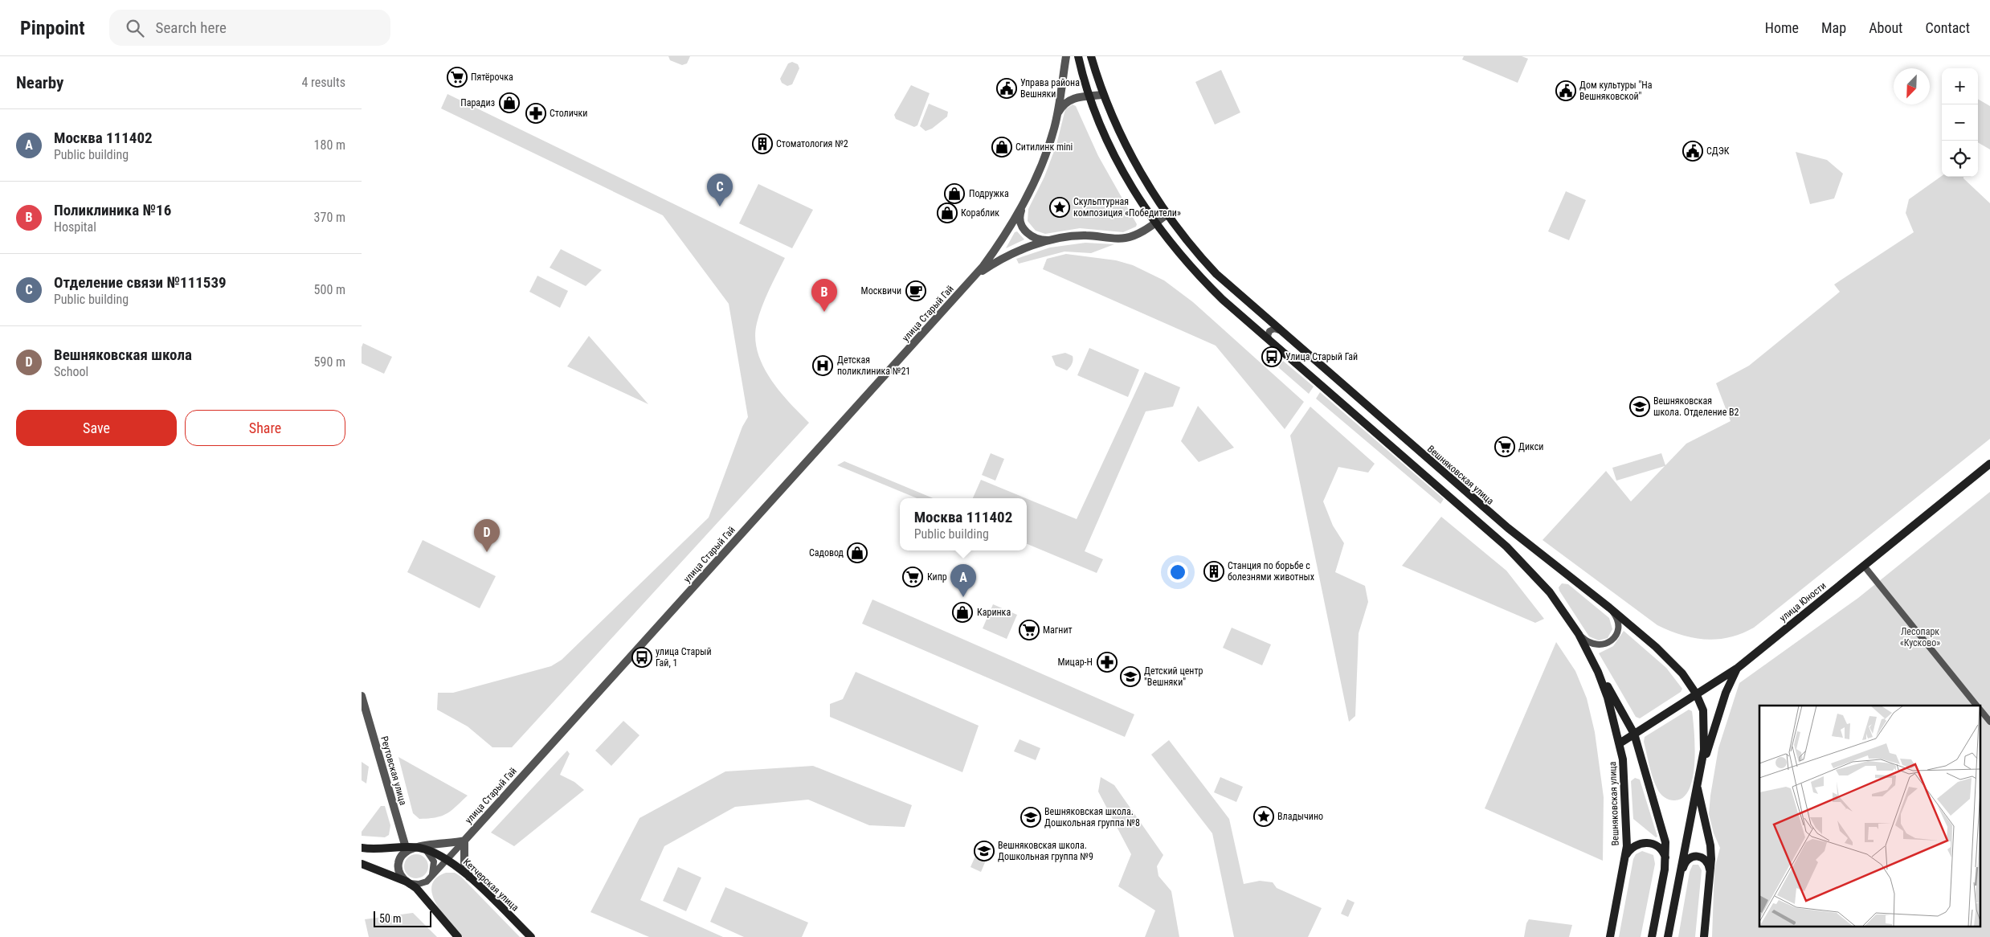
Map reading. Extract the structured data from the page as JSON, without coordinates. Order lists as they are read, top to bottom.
{
  "streets": {
    "main road": ["Вешняковская улица", "улица Юности", "Кетчерская улица"],
    "street": ["улица Старый Гай", "Реутовская улица"]
  },
  "crossings": [
    ["улица Старый Гай", "Вешняковская улица"],
    ["улица Старый Гай", "Реутовская улица"],
    ["улица Старый Гай", "Кетчерская улица"],
    ["Вешняковская улица", "улица Юности"],
    ["Реутовская улица", "Кетчерская улица"]
  ],
  "parks": ["Лесопарк «Кусково»"],
  "places": {
    "supermarket": [
      "Пятёрочка",
      "Дикси",
      "Кипр",
      "Магнит"
    ],
    "public building": ["Управа района Вешняки", "Дом культуры \"На Вешняковской\"", "СДЭК"],
    "shop": [
      "Парадиз",
      "Ситилинк mini",
      "Подружка",
      "Кораблик",
      "Садовод",
      "Каринка"
    ],
    "pharmacy": ["Столички", "Мицар-Н"],
    "building": ["Стоматология №2", "Станция по борьбе с болезнями животных"],
    "place": ["Скульптурная композиция «Победители»", "Владычино"],
    "cafe": ["Москвичи"],
    "bus stop": ["Улица Старый Гай", "улица Старый Гай, 1"],
    "hospital": ["Детская поликлиника №21"],
    "school or university": [
      "Вешняковская школа. Отделение В2",
      "Детский центр \"Вешняки\"",
      "Вешняковская школа. Дошкольная группа №8",
      "Вешняковская школа. Дошкольная группа №9"
    ]
  },
  "scale_bar": "50 m",
  "north": "bottom left",
  "page": {
    "header": "Pinpoint",
    "search": "Search here",
    "nav": [
      "Home",
      "Map",
      "About",
      "Contact"
    ],
    "heading": ["Nearby", "4 results"],
    "map_buttons": ["+", "−"],
    "list": [
      {
        "mark": "A",
        "name": "Москва 111402",
        "note": "Public building",
        "value": "180 m"
      },
      {
        "mark": "B",
        "name": "Поликлиника №16",
        "note": "Hospital",
        "value": "370 m"
      },
      {
        "mark": "C",
        "name": "Отделение связи №111539",
        "note": "Public building",
        "value": "500 m"
      },
      {
        "mark": "D",
        "name": "Вешняковская школа",
        "note": "School",
        "value": "590 m"
      }
    ],
    "pins": [
      "C",
      "B",
      "D",
      "A"
    ],
    "buttons": ["Save", "Share"],
    "popup": ["Москва 111402", "Public building"],
    "scale": "50 m"
  }
}
